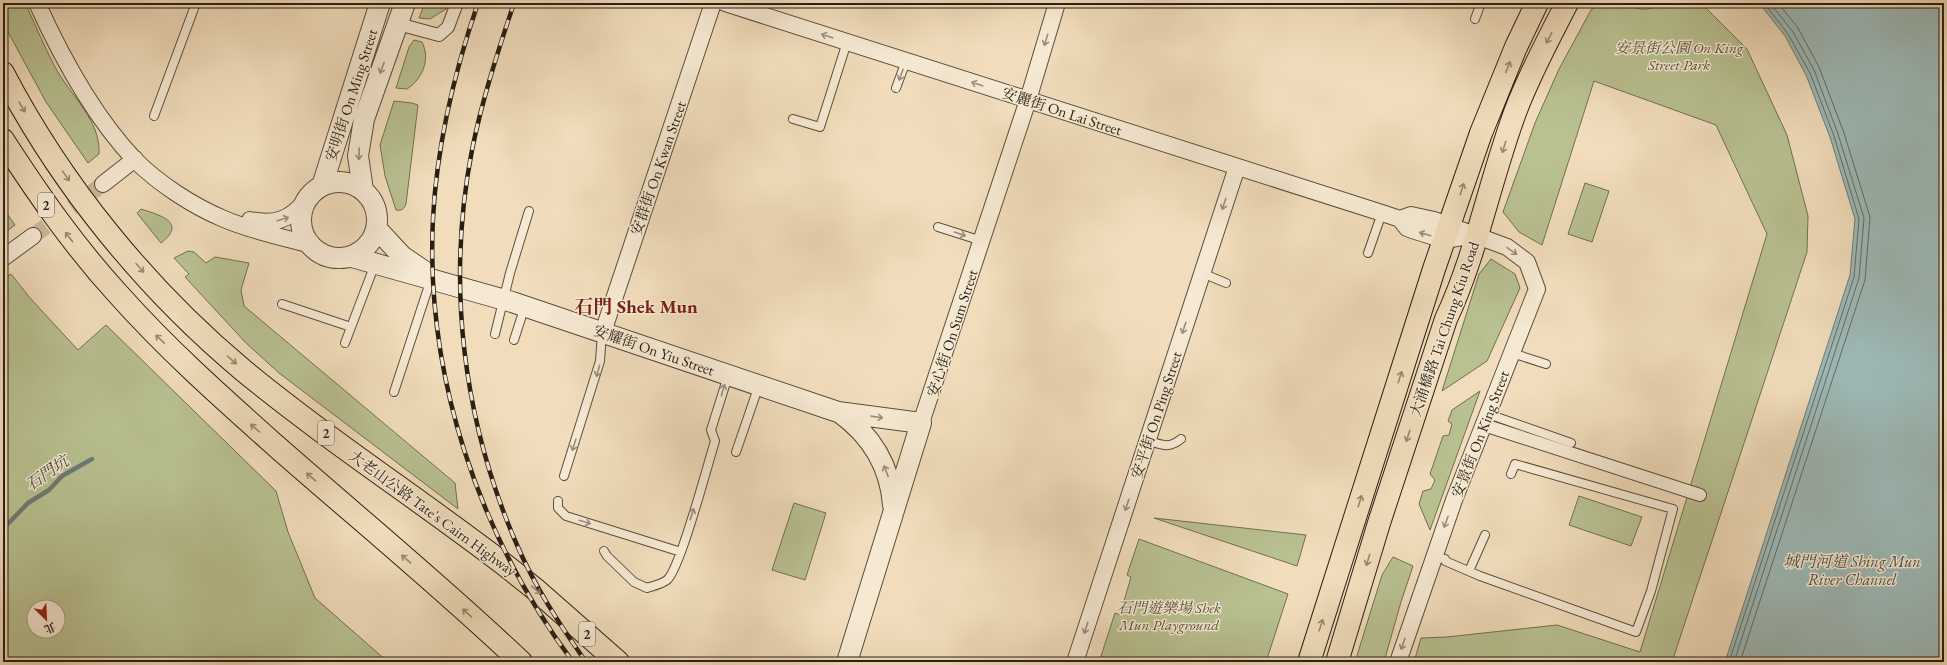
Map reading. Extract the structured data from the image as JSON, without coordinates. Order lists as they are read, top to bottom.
{
  "streets": {
    "main road": ["2", "大涌橋路 Tai Chung Kiu Road", "大老山公路 Tate's Cairn Highway"],
    "street": [
      "安明街 On Ming Street",
      "安麗街 On Lai Street",
      "安群街 On Kwan Street",
      "安心街 On Sum Street",
      "安耀街 On Yiu Street",
      "安平街 On Ping Street",
      "安景街 On King Street"
    ]
  },
  "crossings": [
    ["安明街 On Ming Street", "安耀街 On Yiu Street"],
    ["安麗街 On Lai Street", "大涌橋路 Tai Chung Kiu Road"],
    ["安麗街 On Lai Street", "安心街 On Sum Street"],
    ["安麗街 On Lai Street", "安平街 On Ping Street"],
    ["安麗街 On Lai Street", "安景街 On King Street"],
    ["安群街 On Kwan Street", "安耀街 On Yiu Street"],
    ["大涌橋路 Tai Chung Kiu Road", "安景街 On King Street"],
    ["安心街 On Sum Street", "安耀街 On Yiu Street"]
  ],
  "one_way": ["安平街 On Ping Street", "安景街 On King Street"],
  "districts": ["石門 Shek Mun"],
  "water": ["石門坑", "城門河道 Shing Mun River Channel"],
  "parks": ["安景街公園 On King Street Park", "石門遊樂場 Shek Mun Playground"],
  "north": "bottom right"
}
